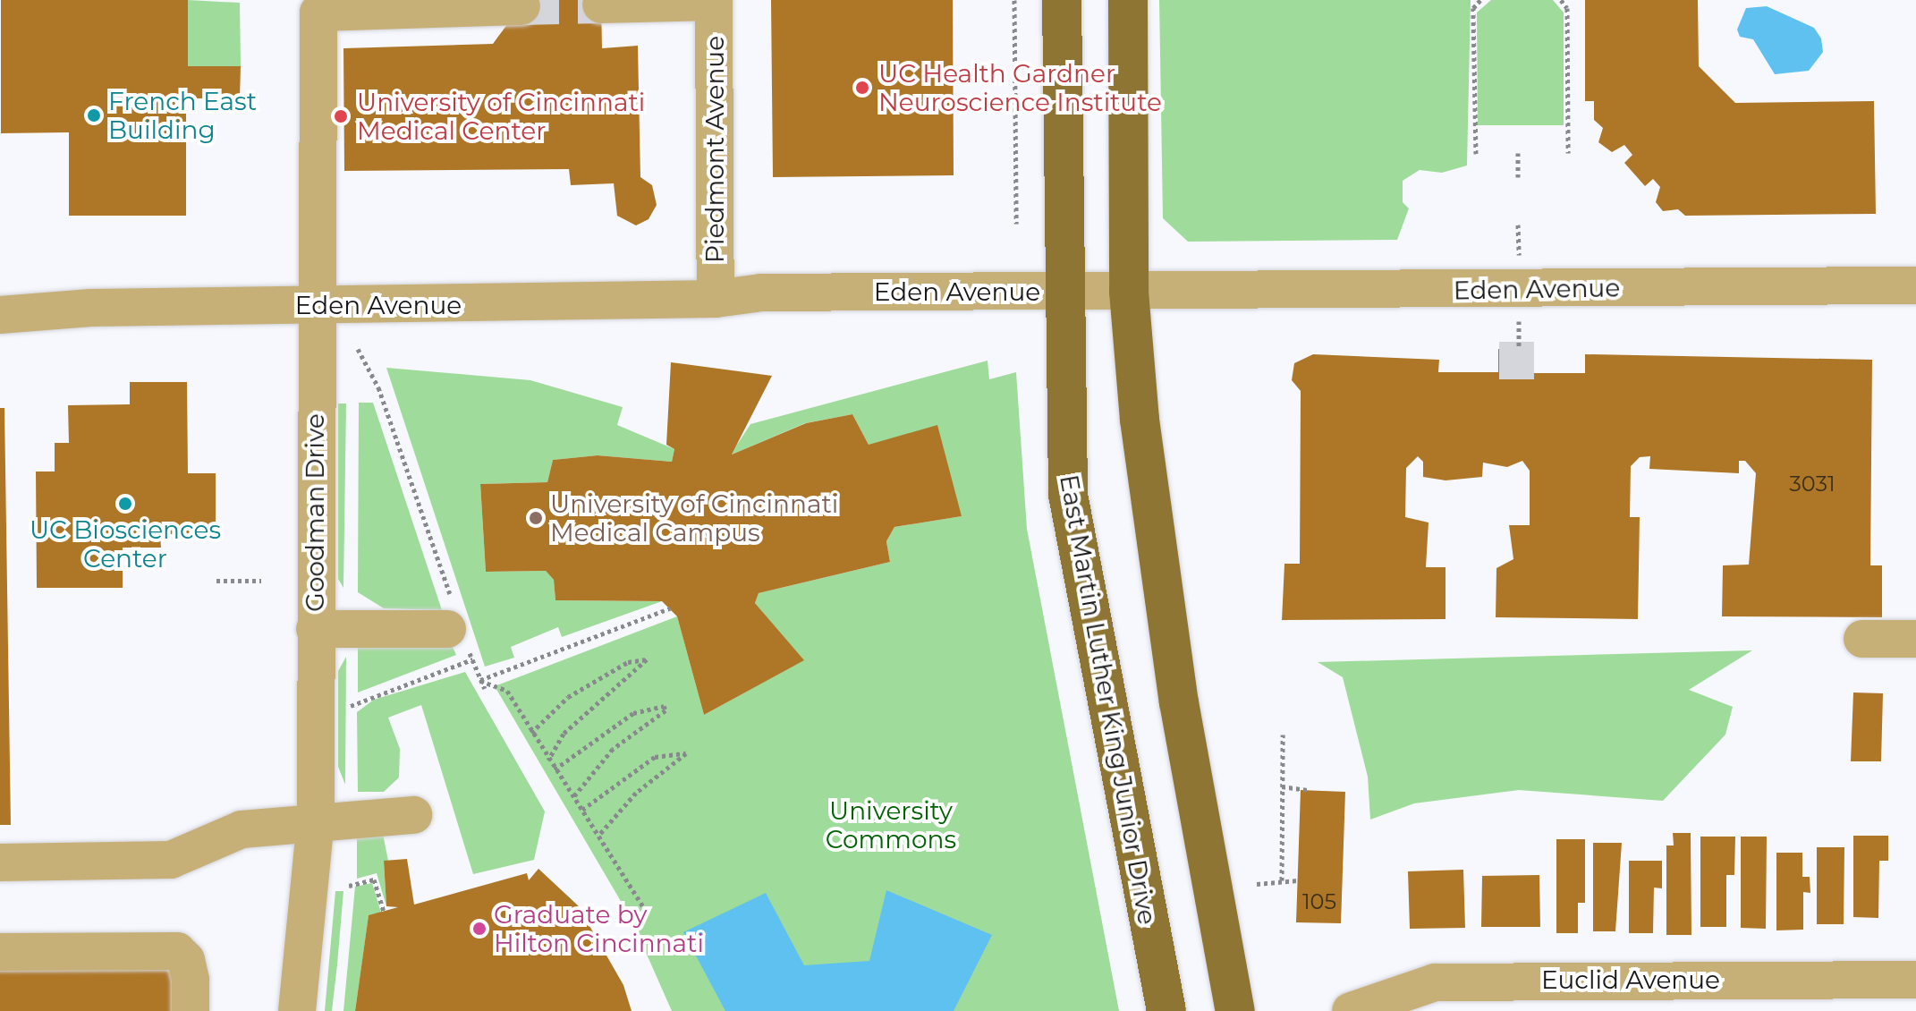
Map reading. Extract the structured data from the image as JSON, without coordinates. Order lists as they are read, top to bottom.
{
  "streets": {
    "main road": ["East Martin Luther King Junior Drive"],
    "street": [
      "Piedmont Avenue",
      "Eden Avenue",
      "Goodman Drive",
      "Euclid Avenue"
    ]
  },
  "crossings": [
    ["Piedmont Avenue", "Eden Avenue"],
    ["Eden Avenue", "Goodman Drive"],
    ["Eden Avenue", "East Martin Luther King Junior Drive"]
  ],
  "parks": ["University Commons"],
  "places": [
    "UC Health Gardner Neuroscience Institute",
    "French East Building",
    "University of Cincinnati Medical Center",
    "UC Biosciences Center",
    "University of Cincinnati Medical Campus",
    "Graduate by Hilton Cincinnati"
  ],
  "house_numbers": ["3031", "105"]
}
